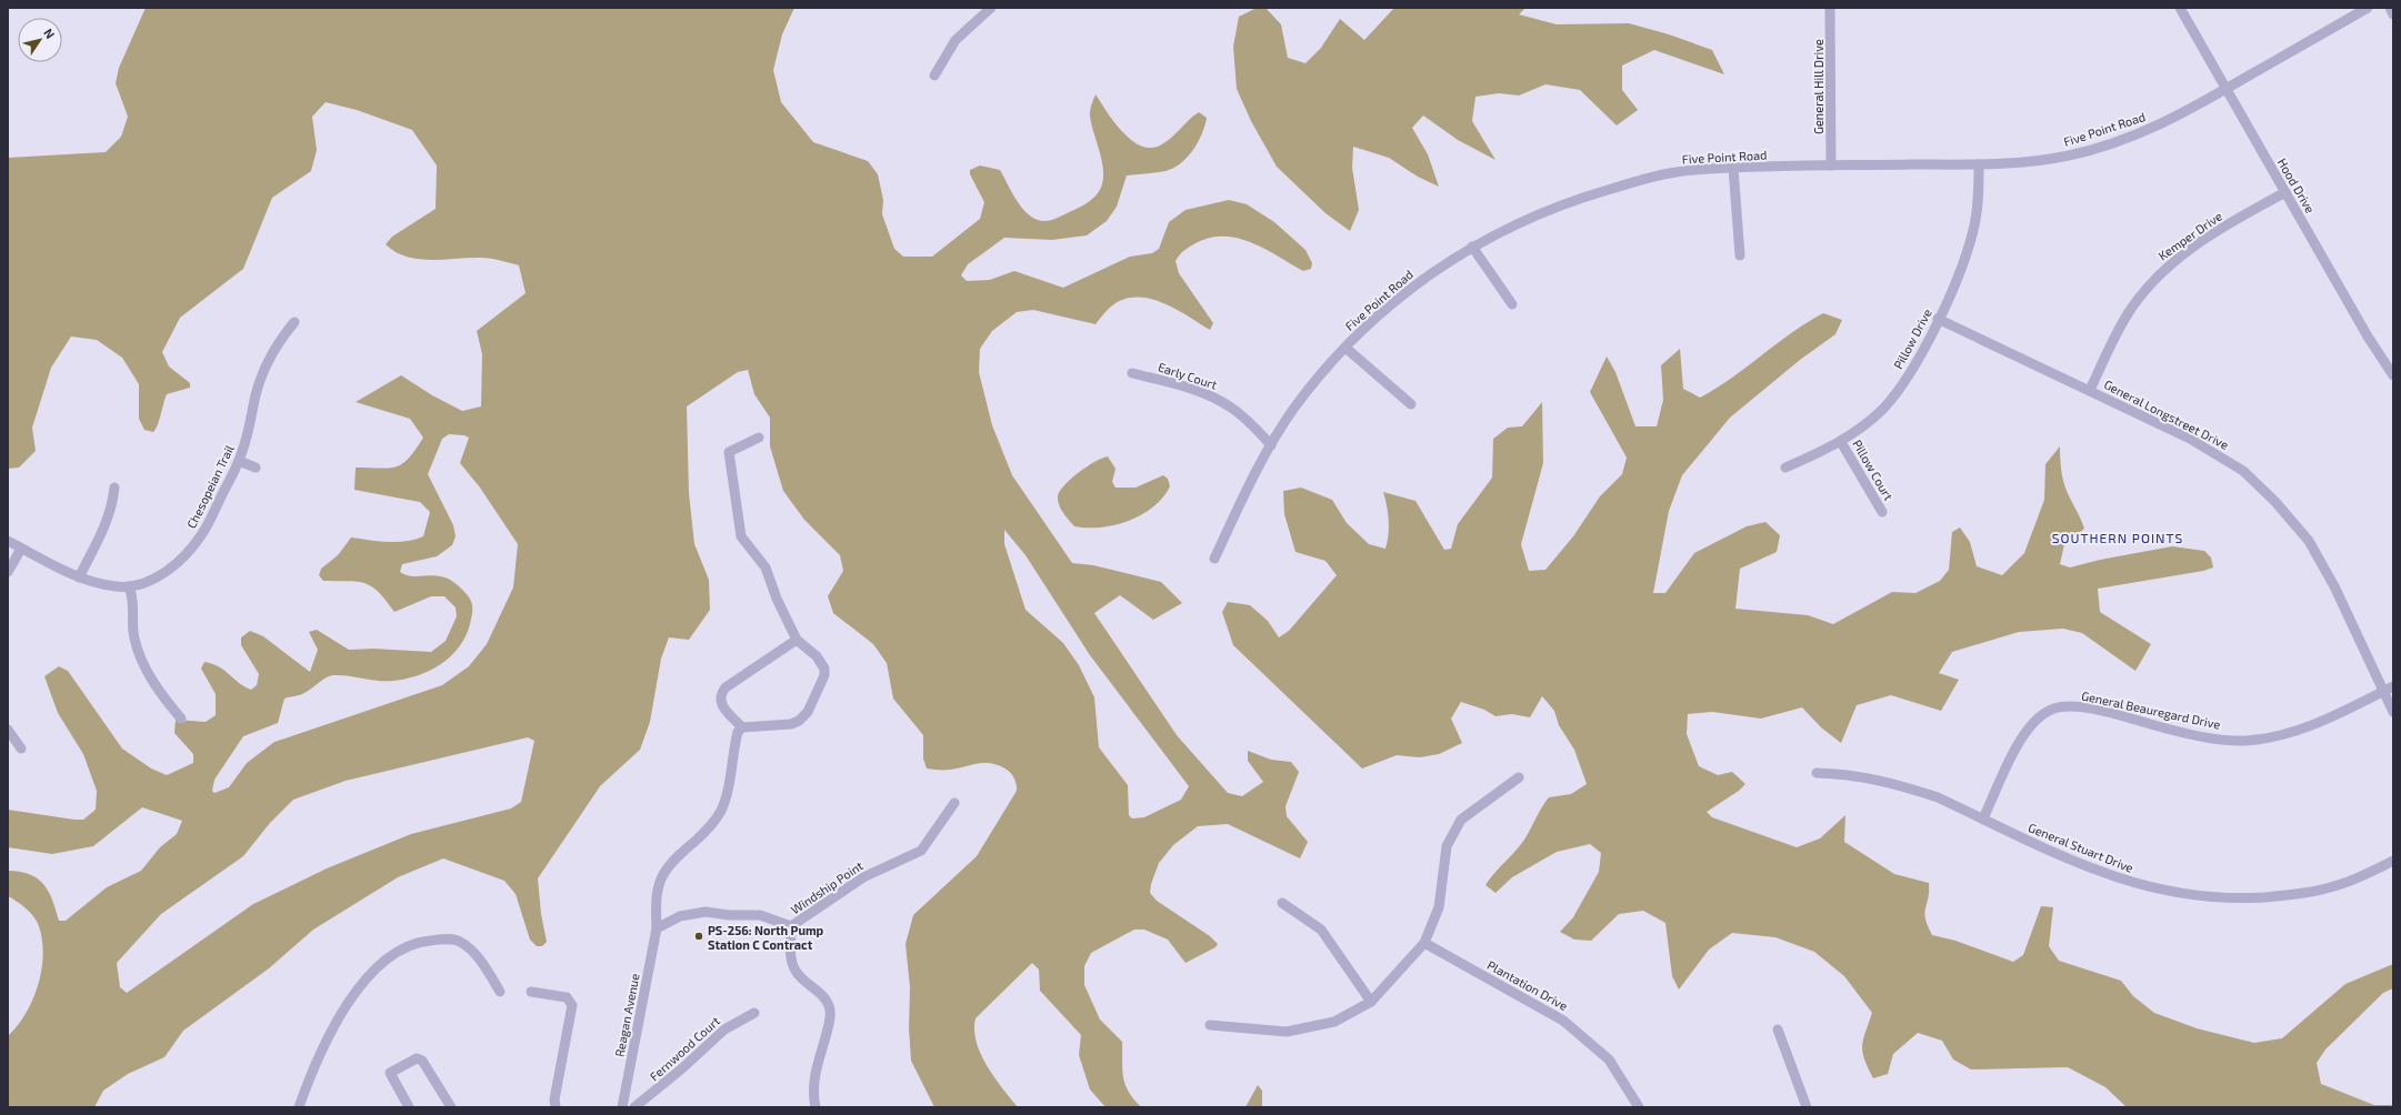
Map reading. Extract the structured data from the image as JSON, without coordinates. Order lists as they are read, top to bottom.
{
  "streets": {
    "street": [
      "General Hill Drive",
      "Five Point Road",
      "Hood Drive",
      "Kemper Drive",
      "Pillow Drive",
      "Early Court",
      "General Longstreet Drive",
      "Pillow Court",
      "Chesopeian Trail",
      "General Beauregard Drive",
      "General Stuart Drive",
      "Windship Point",
      "Plantation Drive",
      "Reagan Avenue",
      "Fernwood Court"
    ]
  },
  "crossings": [
    ["General Hill Drive", "Five Point Road"],
    ["Five Point Road", "Hood Drive"],
    ["Five Point Road", "Pillow Drive"],
    ["Five Point Road", "Early Court"],
    ["Hood Drive", "Kemper Drive"],
    ["Kemper Drive", "General Longstreet Drive"],
    ["Pillow Drive", "General Longstreet Drive"],
    ["Pillow Drive", "Pillow Court"],
    ["General Longstreet Drive", "General Beauregard Drive"],
    ["General Beauregard Drive", "General Stuart Drive"]
  ],
  "districts": ["SOUTHERN POINTS"],
  "places": ["PS-256: North Pump Station C Contract"],
  "north": "top right"
}
